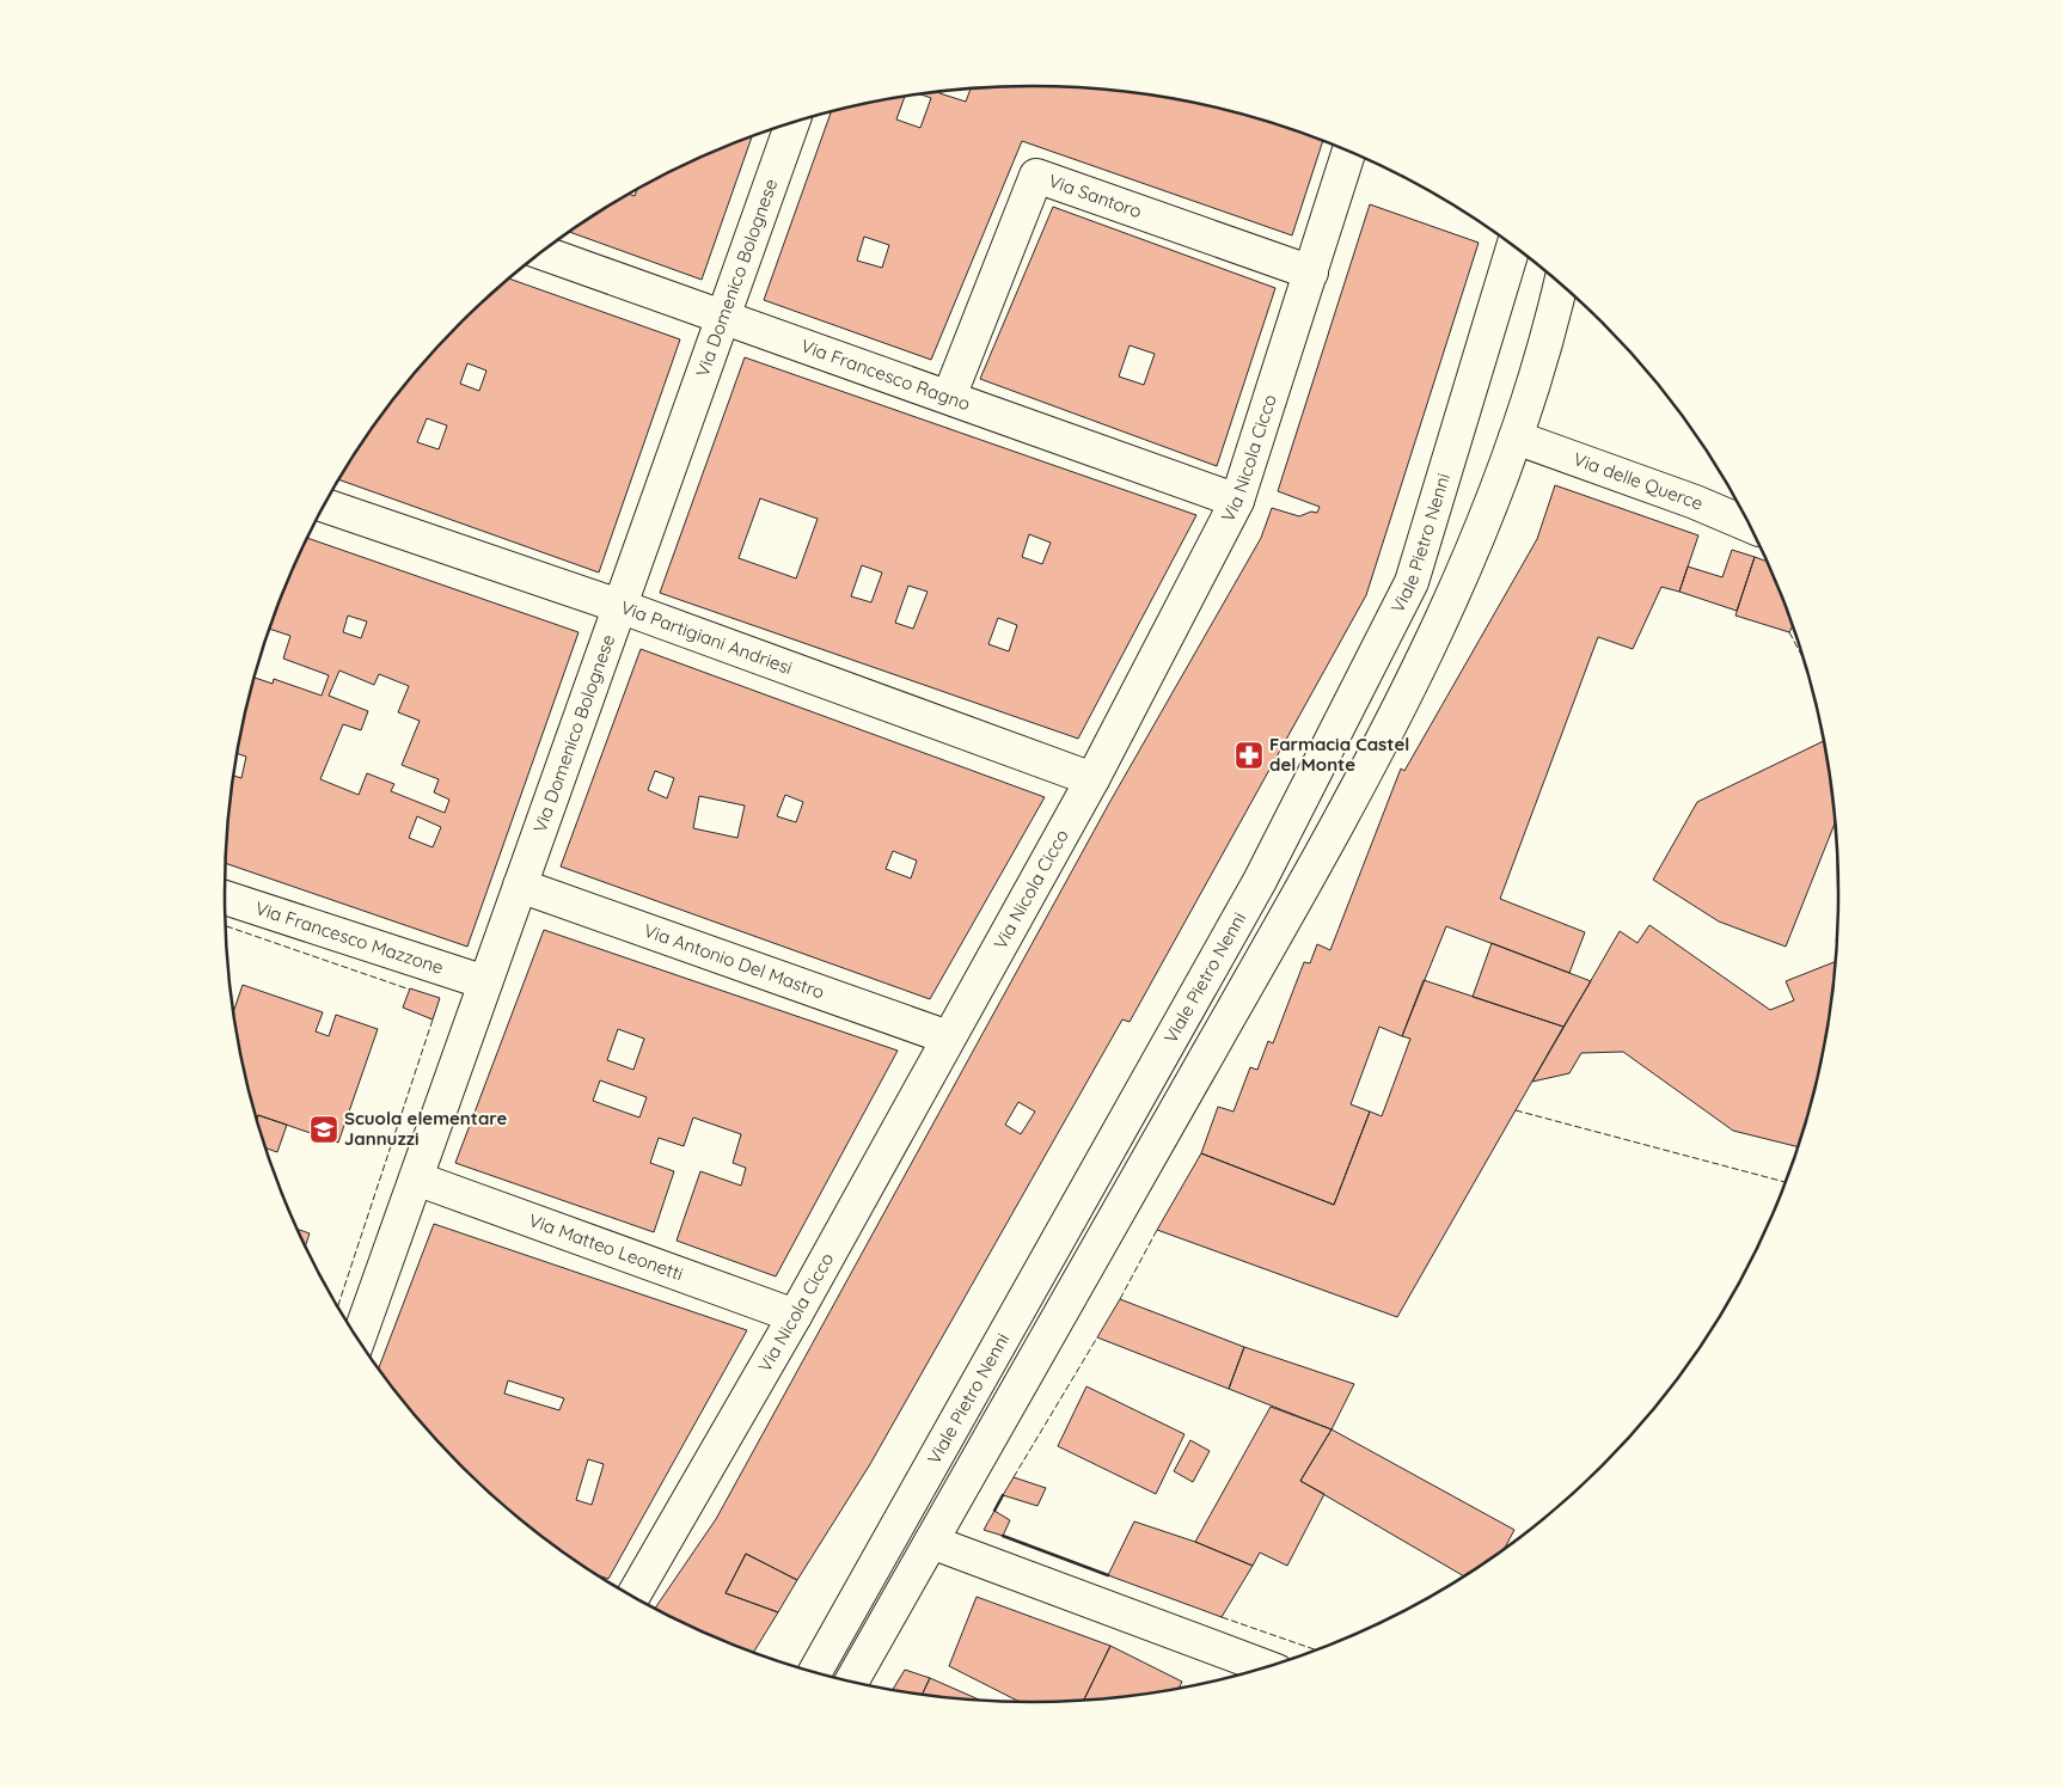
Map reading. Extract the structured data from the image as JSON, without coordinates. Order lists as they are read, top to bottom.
{
  "streets": {
    "street": [
      "Via Santoro",
      "Via Domenico Bolognese",
      "Via Francesco Ragno",
      "Via Nicola Cicco",
      "Via delle Querce",
      "Viale Pietro Nenni",
      "Via Partigiani Andriesi",
      "Via Francesco Mazzone",
      "Via Antonio Del Mastro",
      "Via Matteo Leonetti"
    ]
  },
  "crossings": [
    ["Via Santoro", "Via Francesco Ragno"],
    ["Via Santoro", "Via Nicola Cicco"],
    ["Via Domenico Bolognese", "Via Francesco Ragno"],
    ["Via Domenico Bolognese", "Via Partigiani Andriesi"],
    ["Via Domenico Bolognese", "Via Francesco Mazzone"],
    ["Via Domenico Bolognese", "Via Antonio Del Mastro"],
    ["Via Domenico Bolognese", "Via Matteo Leonetti"],
    ["Via Francesco Ragno", "Via Nicola Cicco"],
    ["Via Nicola Cicco", "Via Partigiani Andriesi"],
    ["Via Nicola Cicco", "Via Antonio Del Mastro"],
    ["Via Nicola Cicco", "Via Matteo Leonetti"],
    ["Via delle Querce", "Viale Pietro Nenni"]
  ],
  "places": {
    "pharmacy": ["Farmacia Castel del Monte"],
    "school or university": ["Scuola elementare Jannuzzi"]
  }
}
